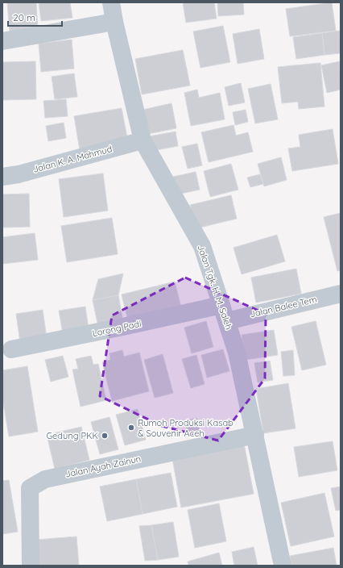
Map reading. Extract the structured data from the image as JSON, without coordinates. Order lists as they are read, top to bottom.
{
  "streets": {
    "street": [
      "Jalan K. A. Mahmud",
      "Jalan Tgk. H. M. Saleh",
      "Jalan Balee Tem",
      "Lorong Padi",
      "Jalan Ayah Zainun"
    ]
  },
  "crossings": [
    ["Jalan K. A. Mahmud", "Jalan Tgk. H. M. Saleh"],
    ["Jalan Tgk. H. M. Saleh", "Jalan Balee Tem"],
    ["Jalan Tgk. H. M. Saleh", "Lorong Padi"],
    ["Jalan Tgk. H. M. Saleh", "Jalan Ayah Zainun"],
    ["Jalan Balee Tem", "Lorong Padi"]
  ],
  "places": ["Rumoh Produksi Kasab & Souvenir Aceh", "Gedung PKK"],
  "scale_bar": "20 m"
}
